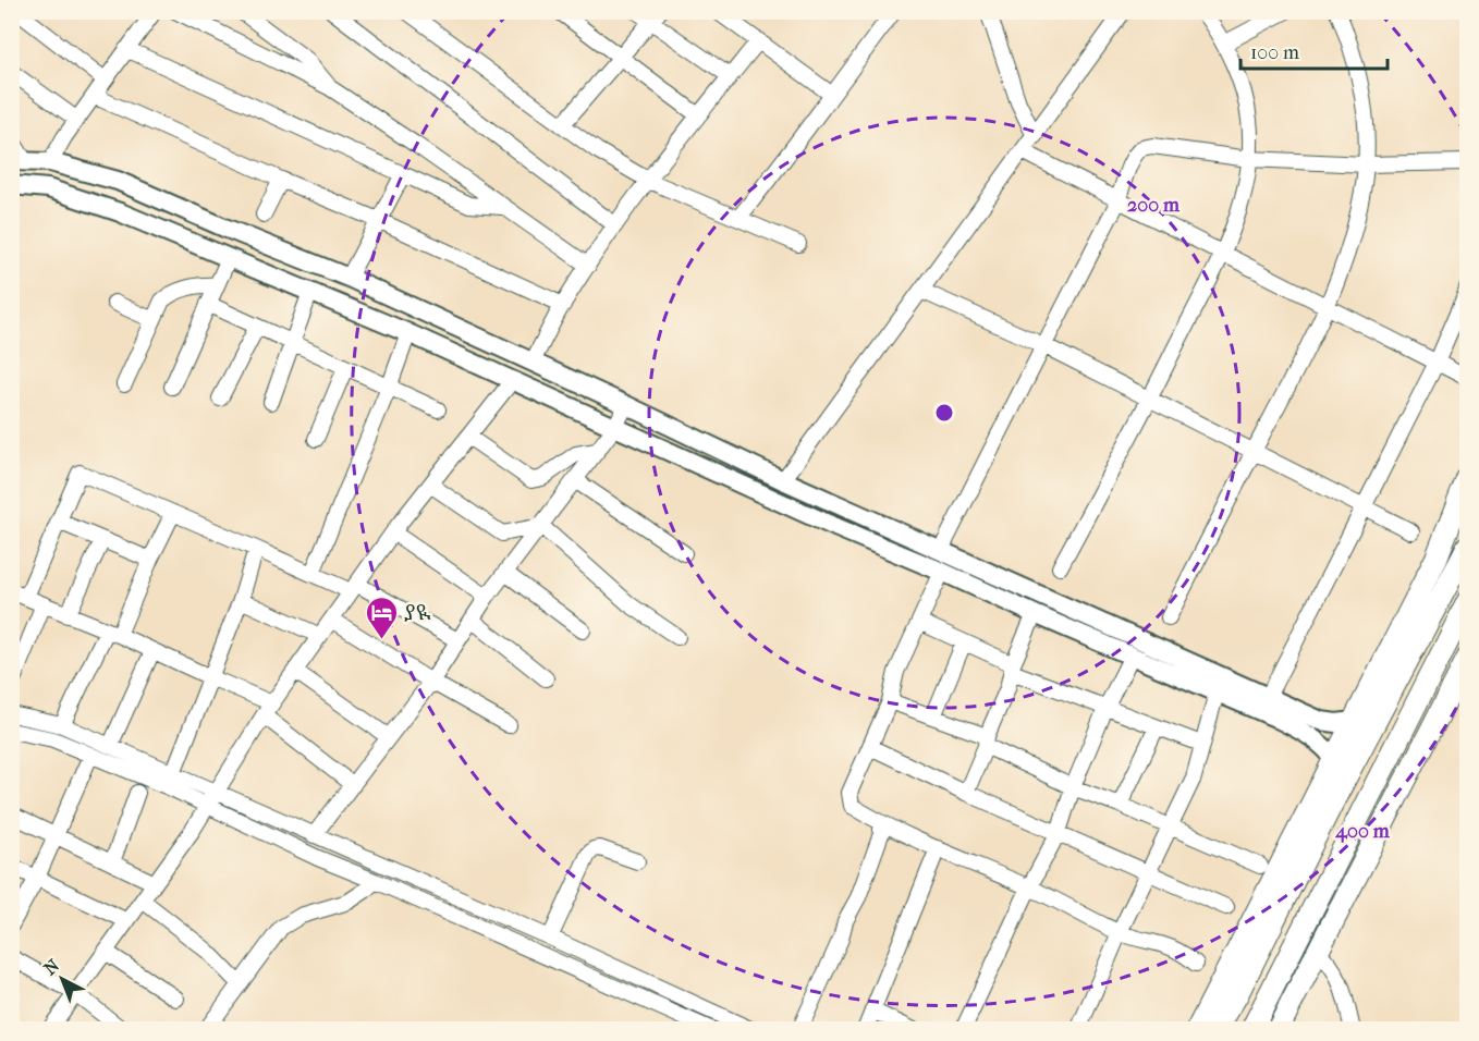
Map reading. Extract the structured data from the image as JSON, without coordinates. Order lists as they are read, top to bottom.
{
  "places": {
    "hotel": ["ያዪ"]
  },
  "scale_bar": "100 m",
  "north": "top left",
  "rings": ["200 m", "400 m"]
}
